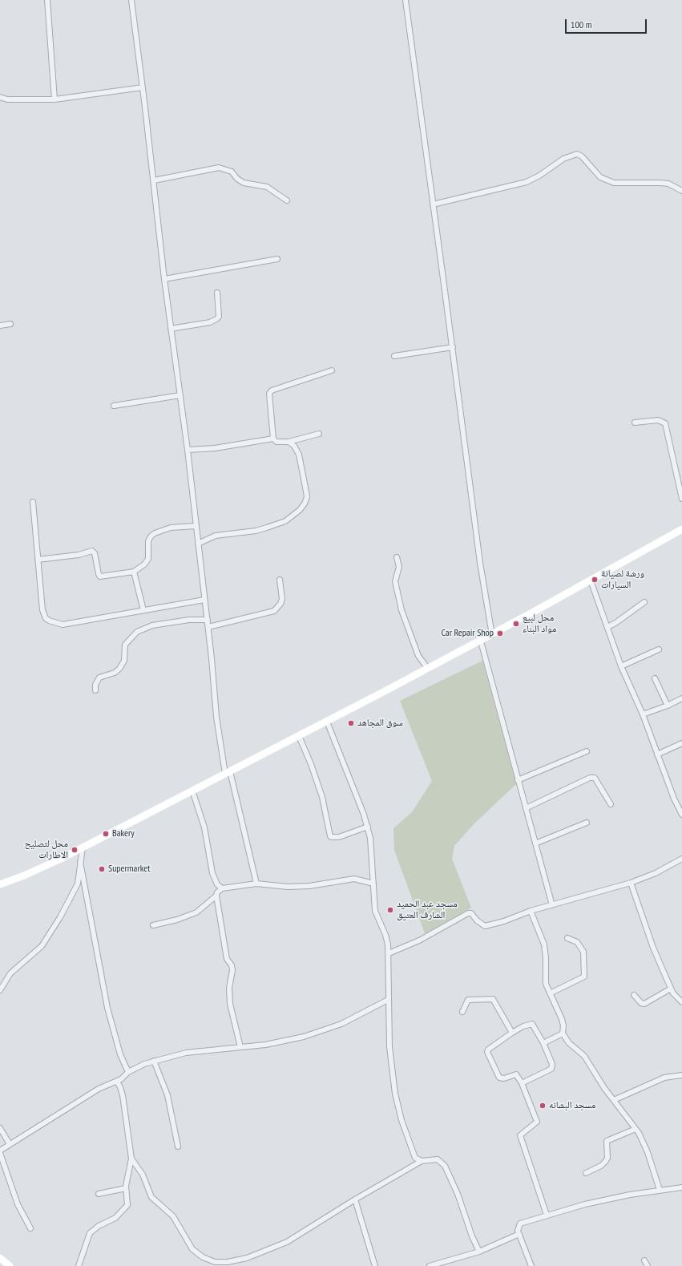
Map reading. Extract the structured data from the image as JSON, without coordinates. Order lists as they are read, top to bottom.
{
  "places": [
    "ورشة لصيانة السيارات",
    "محل لبيع مواد البناء",
    "Car Repair Shop",
    "سوق المجاهد",
    "Bakery",
    "محل لتصليح الاطارات",
    "Supermarket",
    "مسجد عبد الحميد الشارف العتيق",
    "مسجد البشانه"
  ],
  "scale_bar": "100 m"
}
